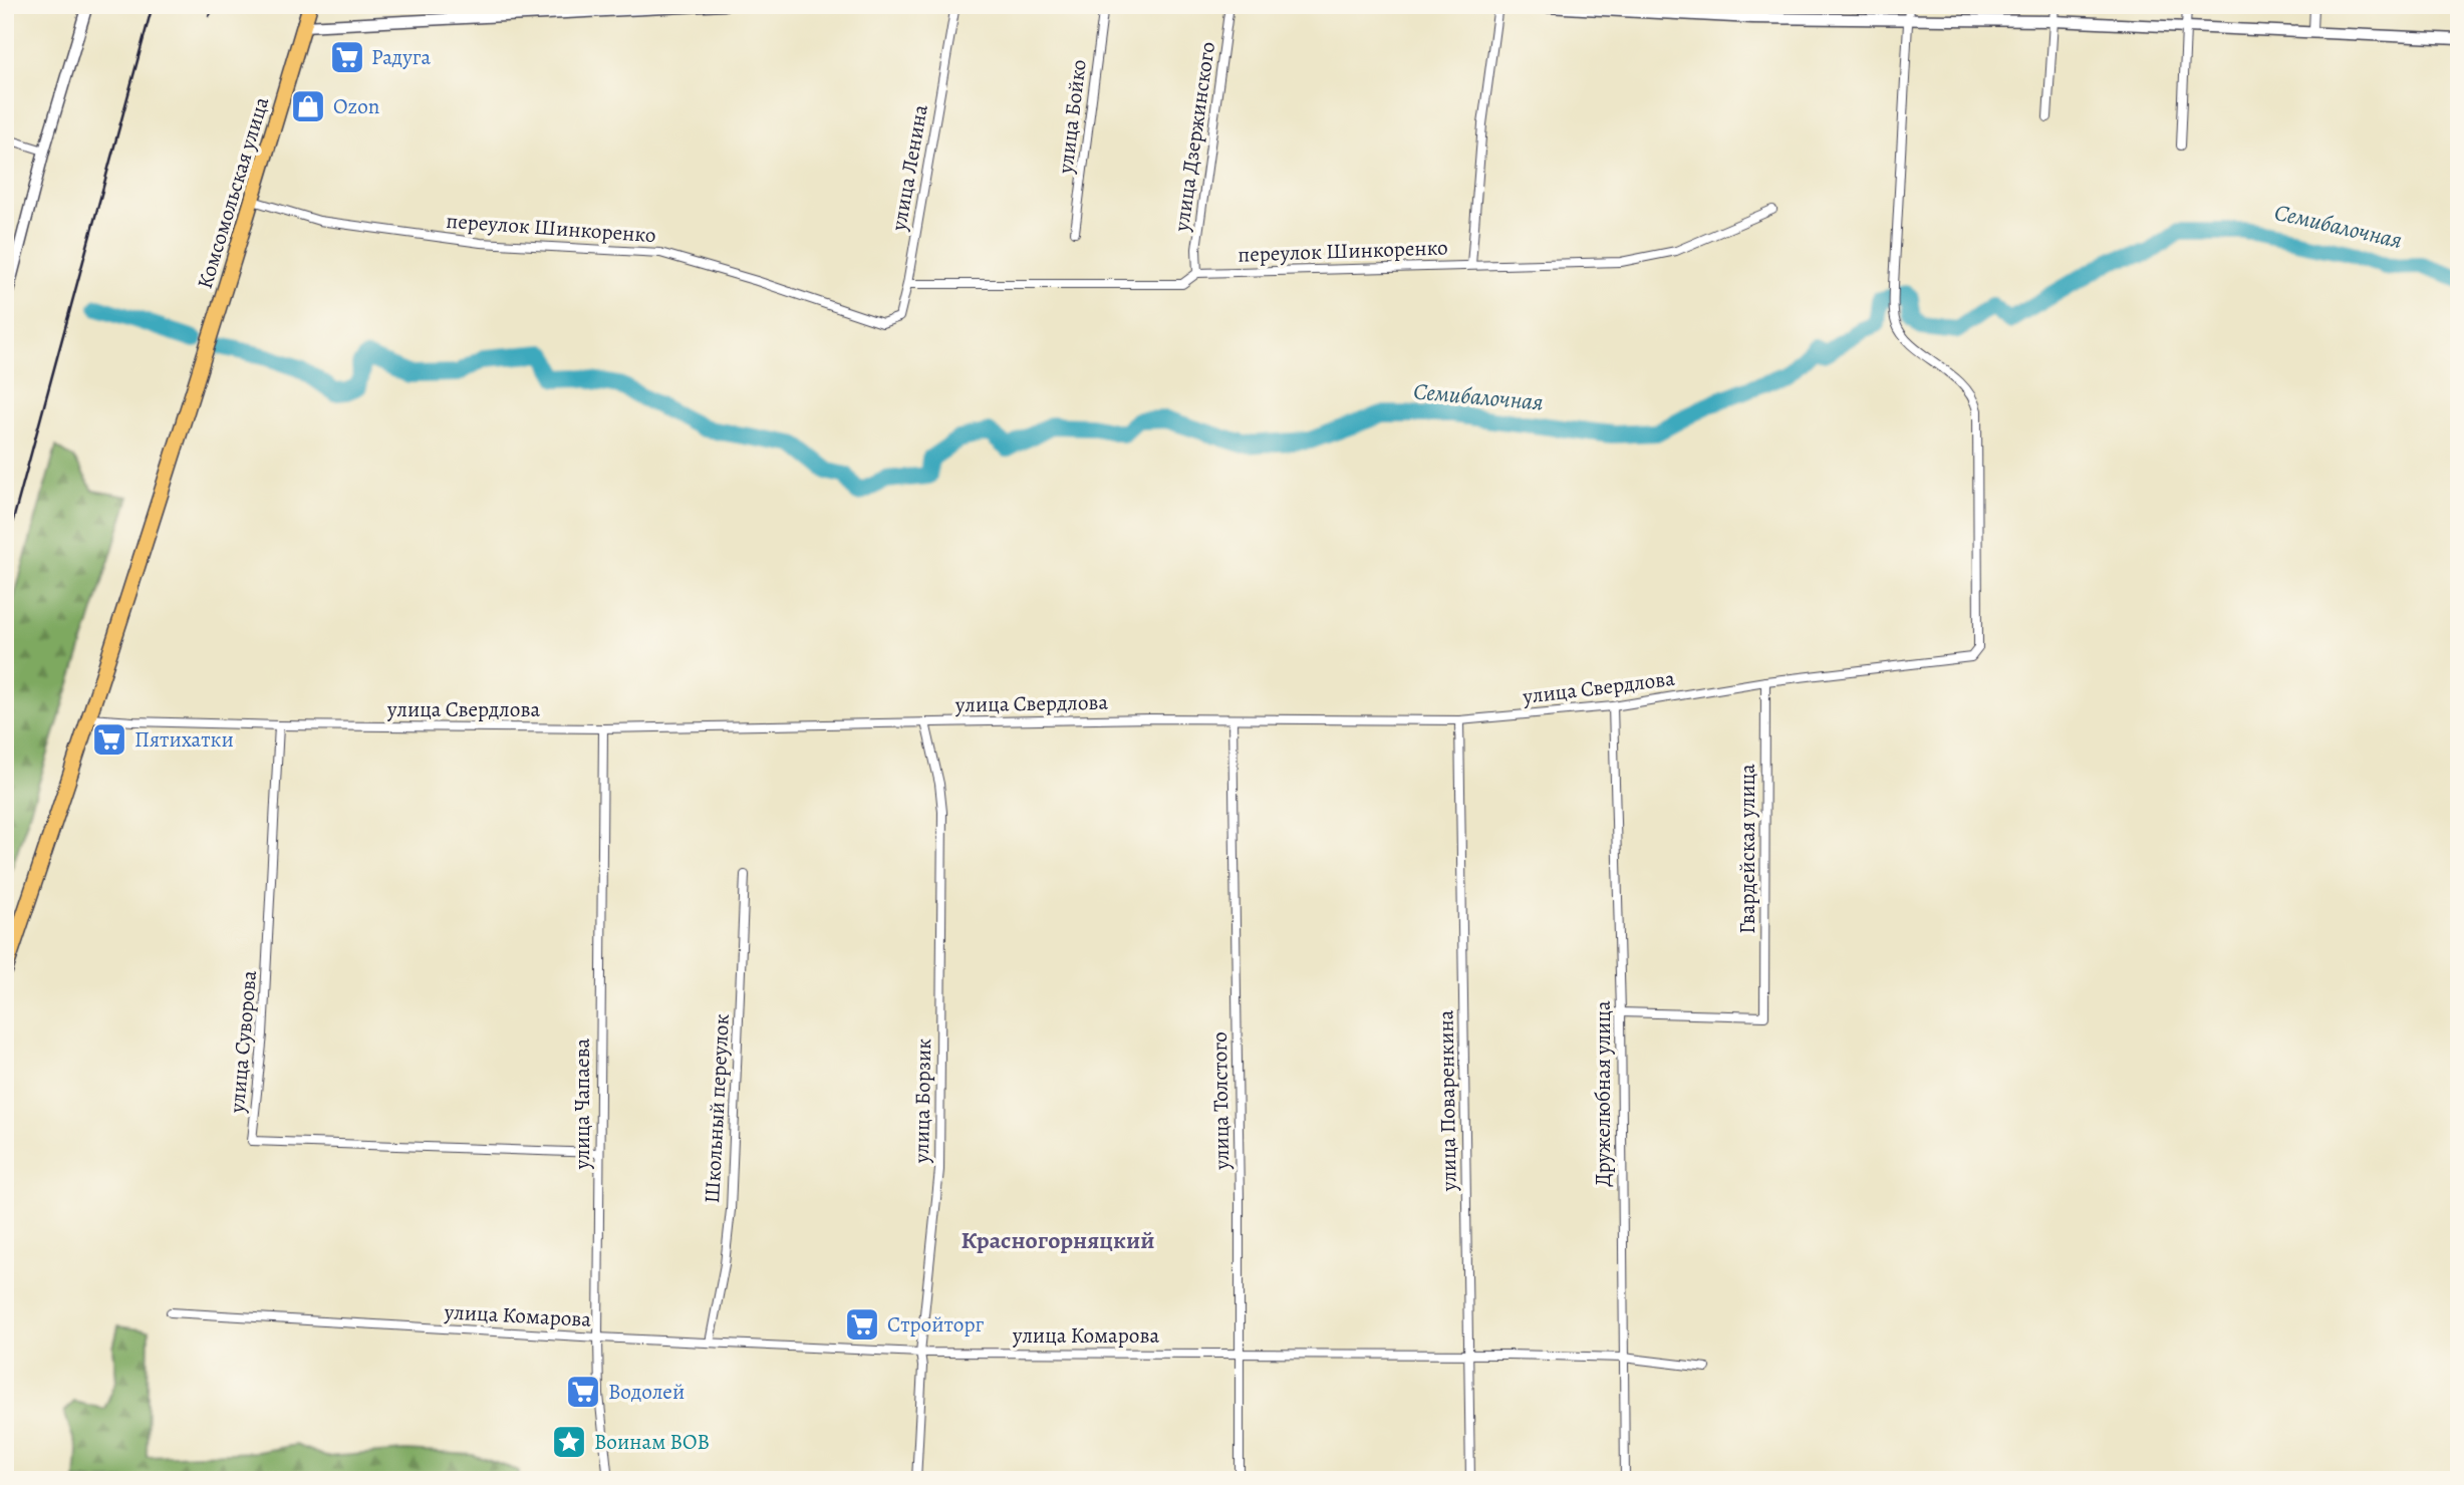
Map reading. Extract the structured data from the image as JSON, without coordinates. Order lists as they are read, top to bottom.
{
  "streets": {
    "main road": ["Комсомольская улица"],
    "street": [
      "улица Бойко",
      "улица Дзержинского",
      "улица Ленина",
      "переулок Шинкоренко",
      "улица Свердлова",
      "Гвардейская улица",
      "улица Суворова",
      "Дружелюбная улица",
      "улица Борзик",
      "улица Толстого",
      "улица Поваренкина",
      "улица Чапаева",
      "Школьный переулок",
      "улица Комарова"
    ]
  },
  "crossings": [
    ["улица Дзержинского", "переулок Шинкоренко"],
    ["улица Ленина", "переулок Шинкоренко"],
    ["Комсомольская улица", "переулок Шинкоренко"],
    ["Комсомольская улица", "улица Свердлова"],
    ["улица Свердлова", "Гвардейская улица"],
    ["улица Свердлова", "улица Суворова"],
    ["улица Свердлова", "Дружелюбная улица"],
    ["улица Свердлова", "улица Борзик"],
    ["улица Свердлова", "улица Толстого"],
    ["улица Свердлова", "улица Поваренкина"],
    ["улица Свердлова", "улица Чапаева"],
    ["Гвардейская улица", "Дружелюбная улица"],
    ["улица Суворова", "улица Чапаева"],
    ["Дружелюбная улица", "улица Комарова"],
    ["улица Борзик", "улица Комарова"],
    ["улица Толстого", "улица Комарова"],
    ["улица Поваренкина", "улица Комарова"],
    ["улица Чапаева", "улица Комарова"],
    ["Школьный переулок", "улица Комарова"]
  ],
  "districts": ["Красногорняцкий"],
  "water": ["Семибалочная"],
  "places": {
    "supermarket": [
      "Радуга",
      "Пятихатки",
      "Стройторг",
      "Водолей"
    ],
    "shop": ["Ozon"],
    "place": ["Воинам ВОВ"]
  }
}
